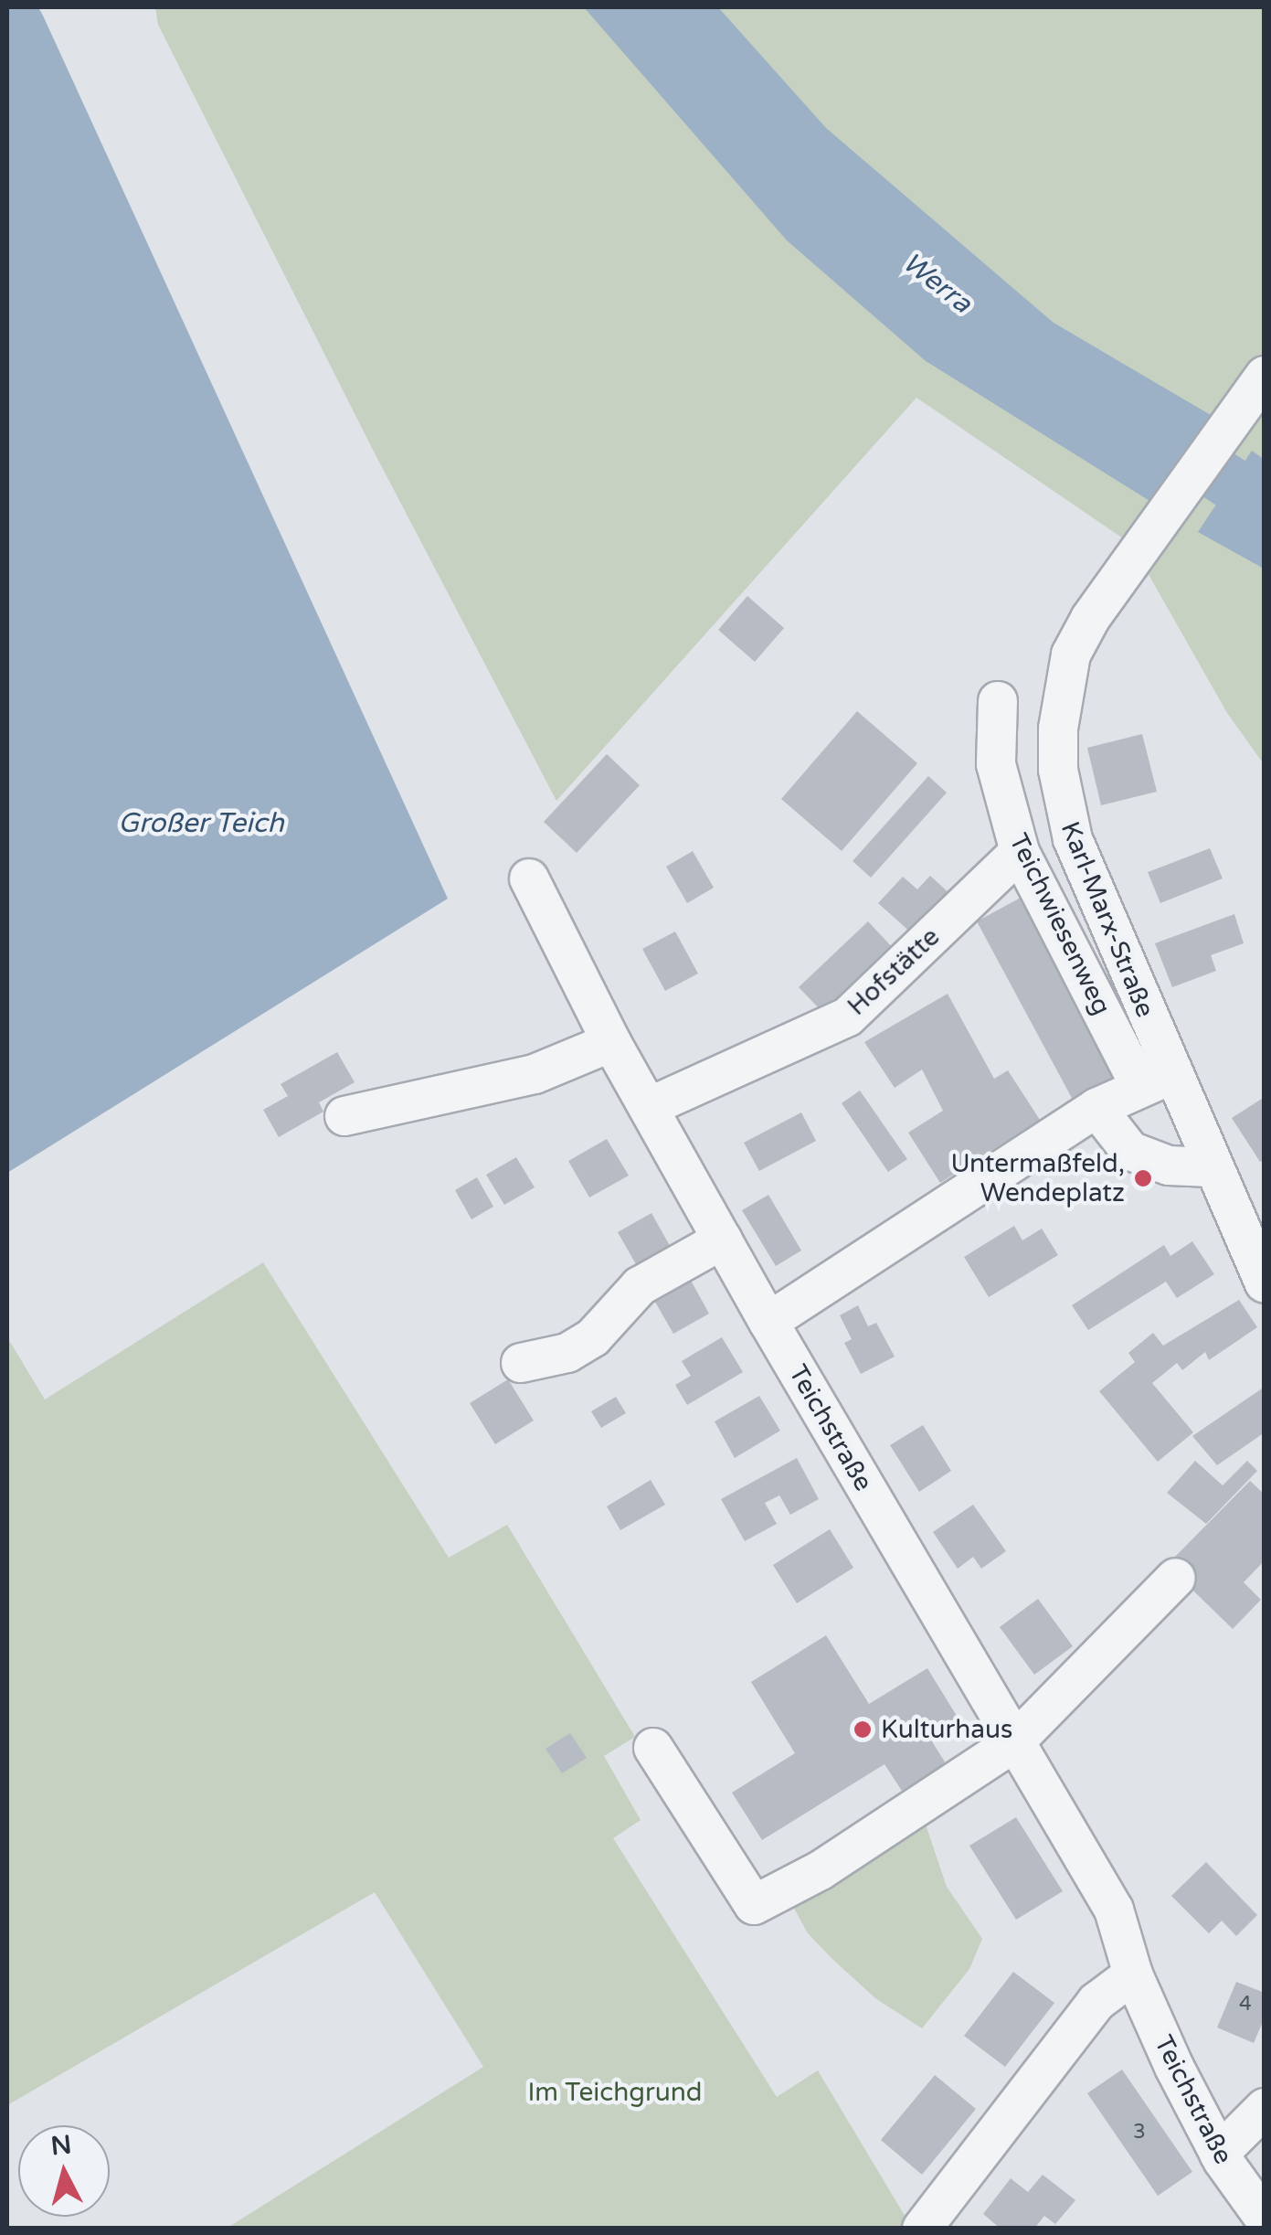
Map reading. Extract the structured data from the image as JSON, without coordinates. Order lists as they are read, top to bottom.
{
  "streets": {
    "street": [
      "Karl-Marx-Straße",
      "Teichwiesenweg",
      "Hofstätte",
      "Teichstraße"
    ]
  },
  "crossings": [
    ["Karl-Marx-Straße", "Teichwiesenweg"],
    ["Teichwiesenweg", "Hofstätte"],
    ["Hofstätte", "Teichstraße"]
  ],
  "water": ["Werra", "Großer Teich"],
  "parks": ["Im Teichgrund"],
  "places": ["Untermaßfeld, Wendeplatz", "Kulturhaus"],
  "house_numbers": ["4", "3"],
  "north": "top"
}
